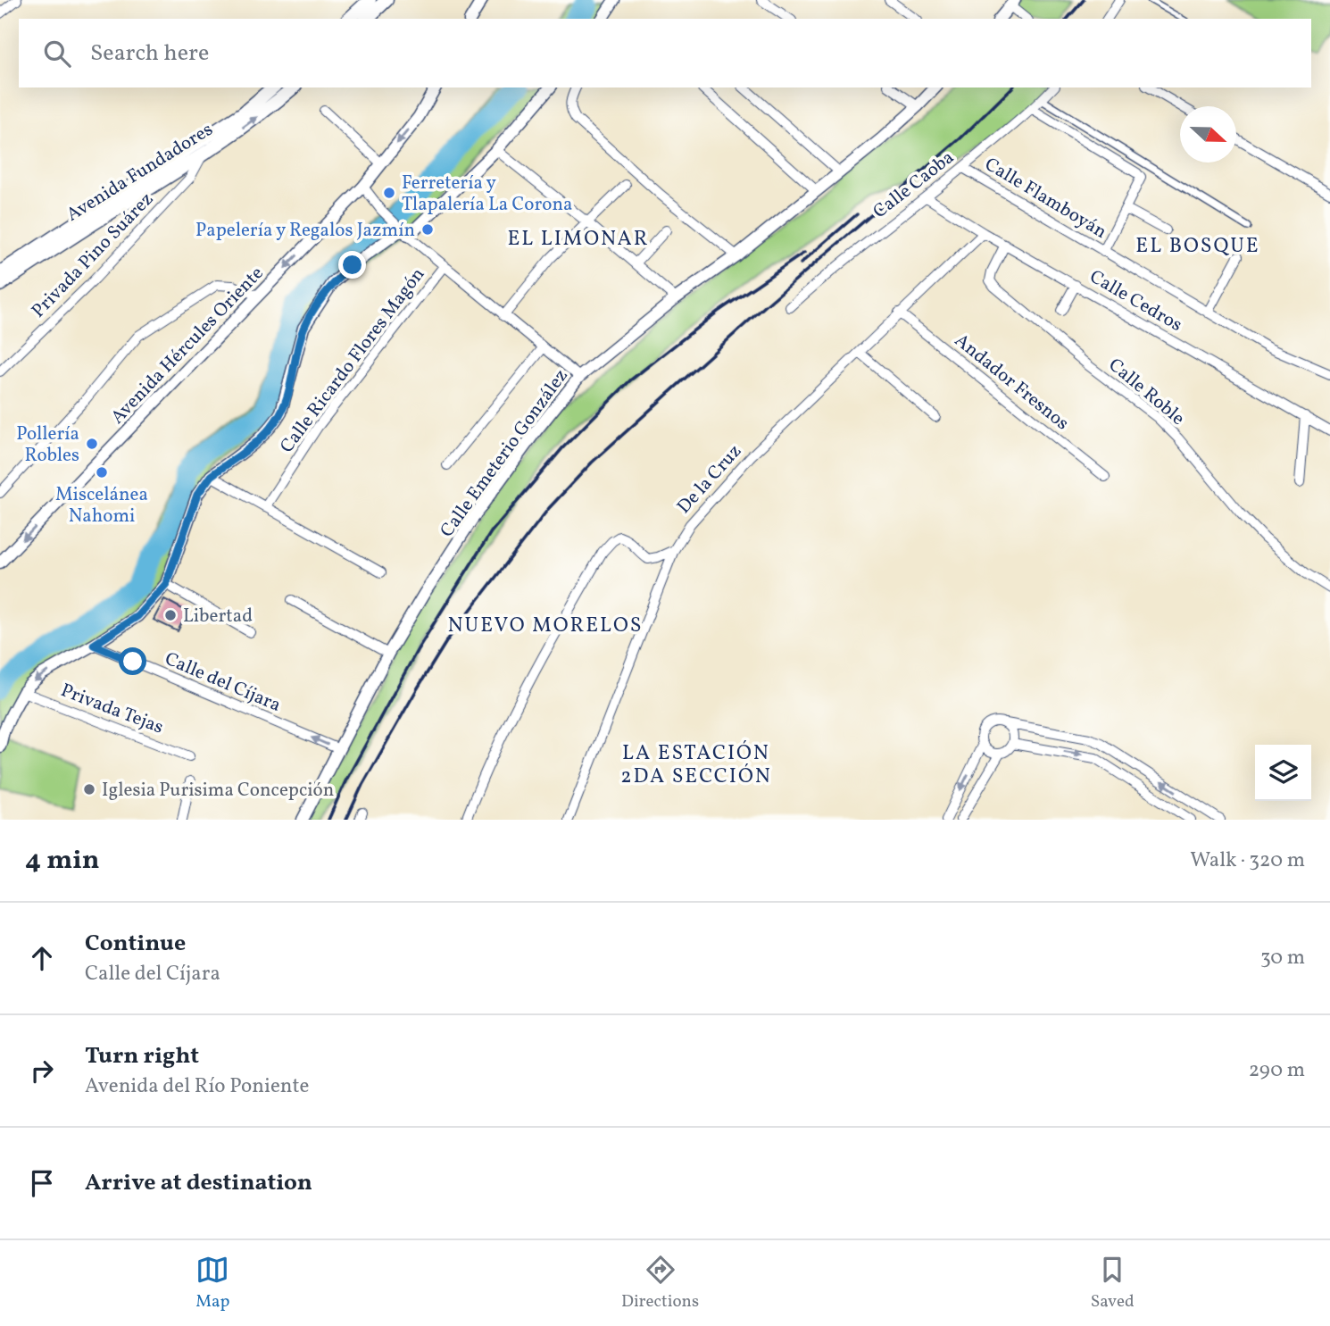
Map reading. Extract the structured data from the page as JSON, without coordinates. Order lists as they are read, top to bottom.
{
  "streets": {
    "main road": ["Avenida Fundadores"],
    "street": [
      "Calle Caoba",
      "Calle Flamboyán",
      "Privada Pino Suárez",
      "Calle Cedros",
      "Avenida Hércules Oriente",
      "Calle Ricardo Flores Magón",
      "Andador Fresnos",
      "Calle Roble",
      "Calle Emeterio González",
      "De la Cruz",
      "Calle del Cíjara",
      "Privada Tejas"
    ]
  },
  "crossings": [
    ["Avenida Fundadores", "Privada Pino Suárez"],
    ["Calle Caoba", "Calle Flamboyán"],
    ["Calle Caoba", "Calle Cedros"],
    ["Calle Cedros", "Calle Roble"],
    ["Calle Cedros", "De la Cruz"],
    ["Andador Fresnos", "De la Cruz"],
    ["Calle Emeterio González", "Calle del Cíjara"]
  ],
  "one_way": ["Calle del Cíjara"],
  "districts": [
    "EL LIMONAR",
    "EL BOSQUE",
    "NUEVO MORELOS",
    "LA ESTACIÓN 2DA SECCIÓN"
  ],
  "places": [
    "Ferretería y Tlapalería La Corona",
    "Papelería y Regalos Jazmín",
    "Pollería Robles",
    "Miscelánea Nahomi",
    "Libertad",
    "Iglesia Purisima Concepción"
  ],
  "north": "right",
  "page": {
    "search": "Search here",
    "heading": ["4 min", "Walk · 320 m"],
    "list": [
      ["Continue", "Calle del Cíjara", "30 m"],
      ["Turn right", "Avenida del Río Poniente", "290 m"],
      "Arrive at destination"
    ],
    "nav": ["Map", "Directions", "Saved"]
  }
}
